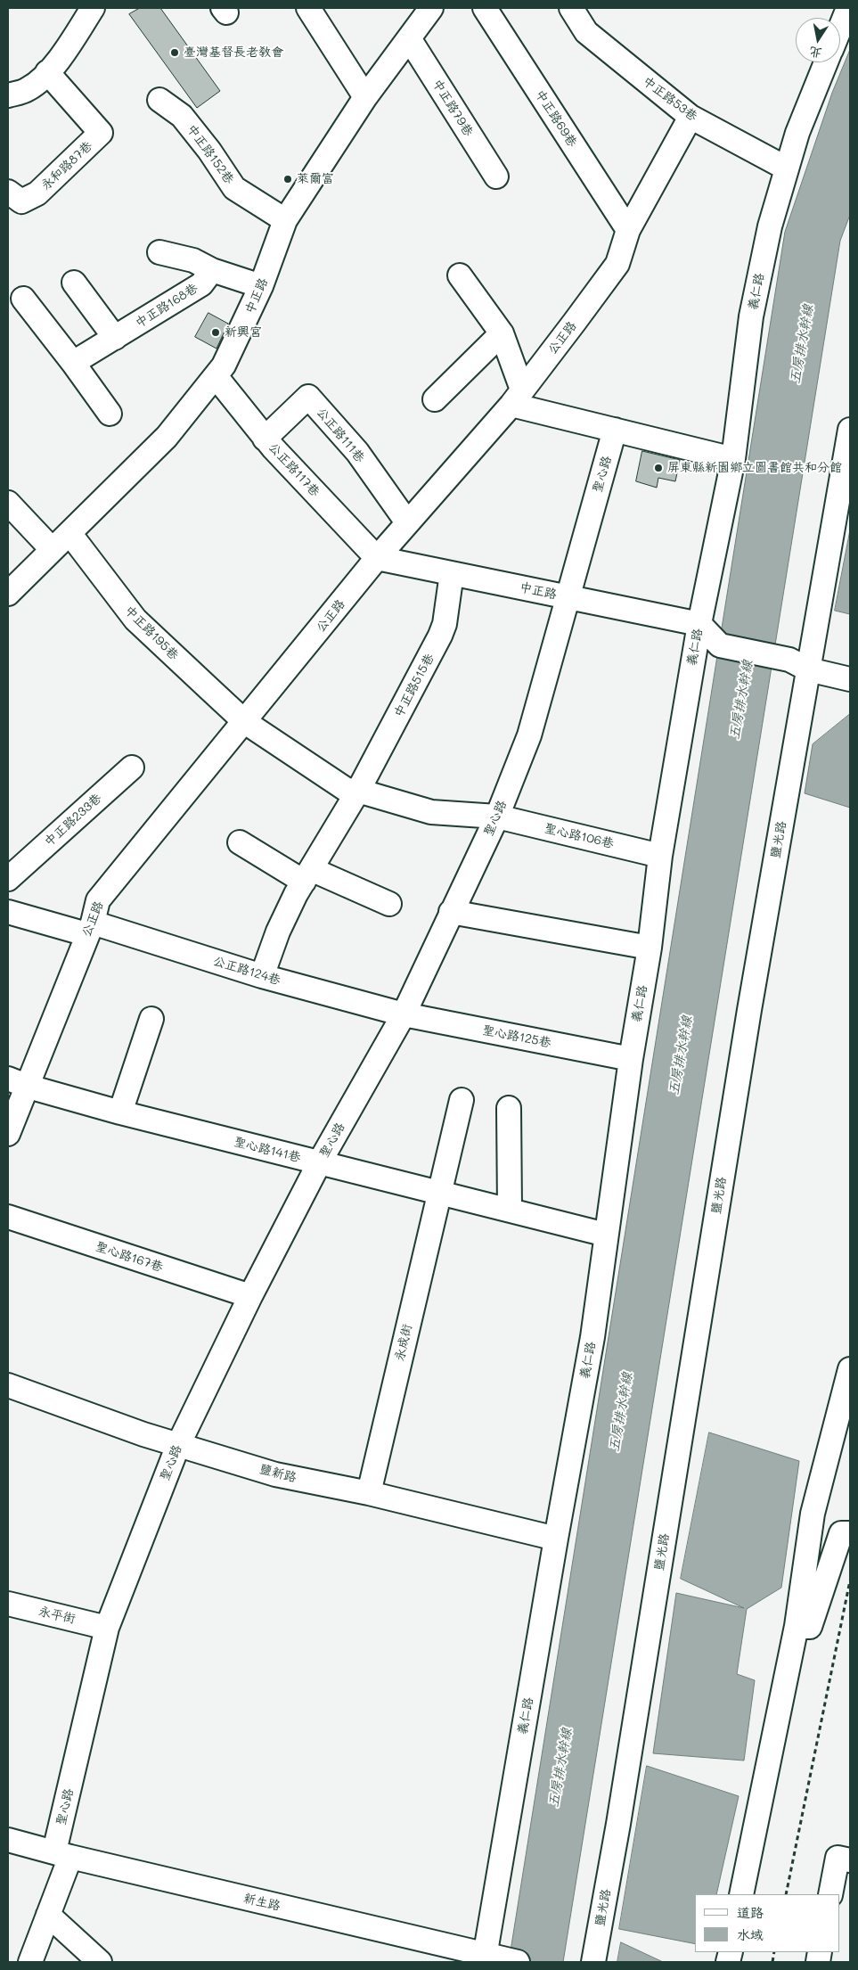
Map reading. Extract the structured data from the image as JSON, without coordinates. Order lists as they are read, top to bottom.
{
  "streets": {
    "street": [
      "中正路53巷",
      "中正路79巷",
      "中正路69巷",
      "中正路152巷",
      "永和路87巷",
      "義仁路",
      "中正路",
      "中正路168巷",
      "公正路",
      "公正路111巷",
      "公正路117巷",
      "聖心路",
      "中正路195巷",
      "中正路515巷",
      "中正路233巷",
      "聖心路106巷",
      "鹽光路",
      "公正路124巷",
      "聖心路125巷",
      "聖心路141巷",
      "聖心路167巷",
      "永成街",
      "鹽新路",
      "永平街",
      "新生路"
    ]
  },
  "crossings": [
    ["中正路53巷", "義仁路"],
    ["中正路53巷", "公正路"],
    ["中正路79巷", "中正路"],
    ["中正路69巷", "公正路"],
    ["中正路152巷", "中正路"],
    ["義仁路", "中正路"],
    ["義仁路", "聖心路106巷"],
    ["義仁路", "聖心路125巷"],
    ["義仁路", "聖心路141巷"],
    ["義仁路", "鹽新路"],
    ["義仁路", "新生路"],
    ["中正路", "公正路"],
    ["中正路", "公正路117巷"],
    ["中正路", "聖心路"],
    ["中正路", "中正路195巷"],
    ["中正路", "中正路515巷"],
    ["公正路", "公正路111巷"],
    ["公正路", "公正路117巷"],
    ["公正路", "中正路195巷"],
    ["公正路", "公正路124巷"],
    ["公正路", "聖心路141巷"],
    ["公正路111巷", "公正路117巷"],
    ["聖心路", "聖心路106巷"],
    ["聖心路", "公正路124巷"],
    ["聖心路", "聖心路125巷"],
    ["聖心路", "聖心路141巷"],
    ["聖心路", "聖心路167巷"],
    ["聖心路", "鹽新路"],
    ["聖心路", "永平街"],
    ["聖心路", "新生路"],
    ["中正路195巷", "中正路515巷"],
    ["中正路195巷", "聖心路106巷"],
    ["中正路515巷", "聖心路106巷"],
    ["中正路515巷", "公正路124巷"],
    ["公正路124巷", "聖心路125巷"],
    ["聖心路141巷", "永成街"],
    ["永成街", "鹽新路"]
  ],
  "water": ["五房排水幹線"],
  "places": [
    "臺灣基督長老教會",
    "萊爾富",
    "新興宮",
    "屏東縣新園鄉立圖書館共和分館"
  ],
  "legend": ["道路", "水域"],
  "north": "bottom"
}
